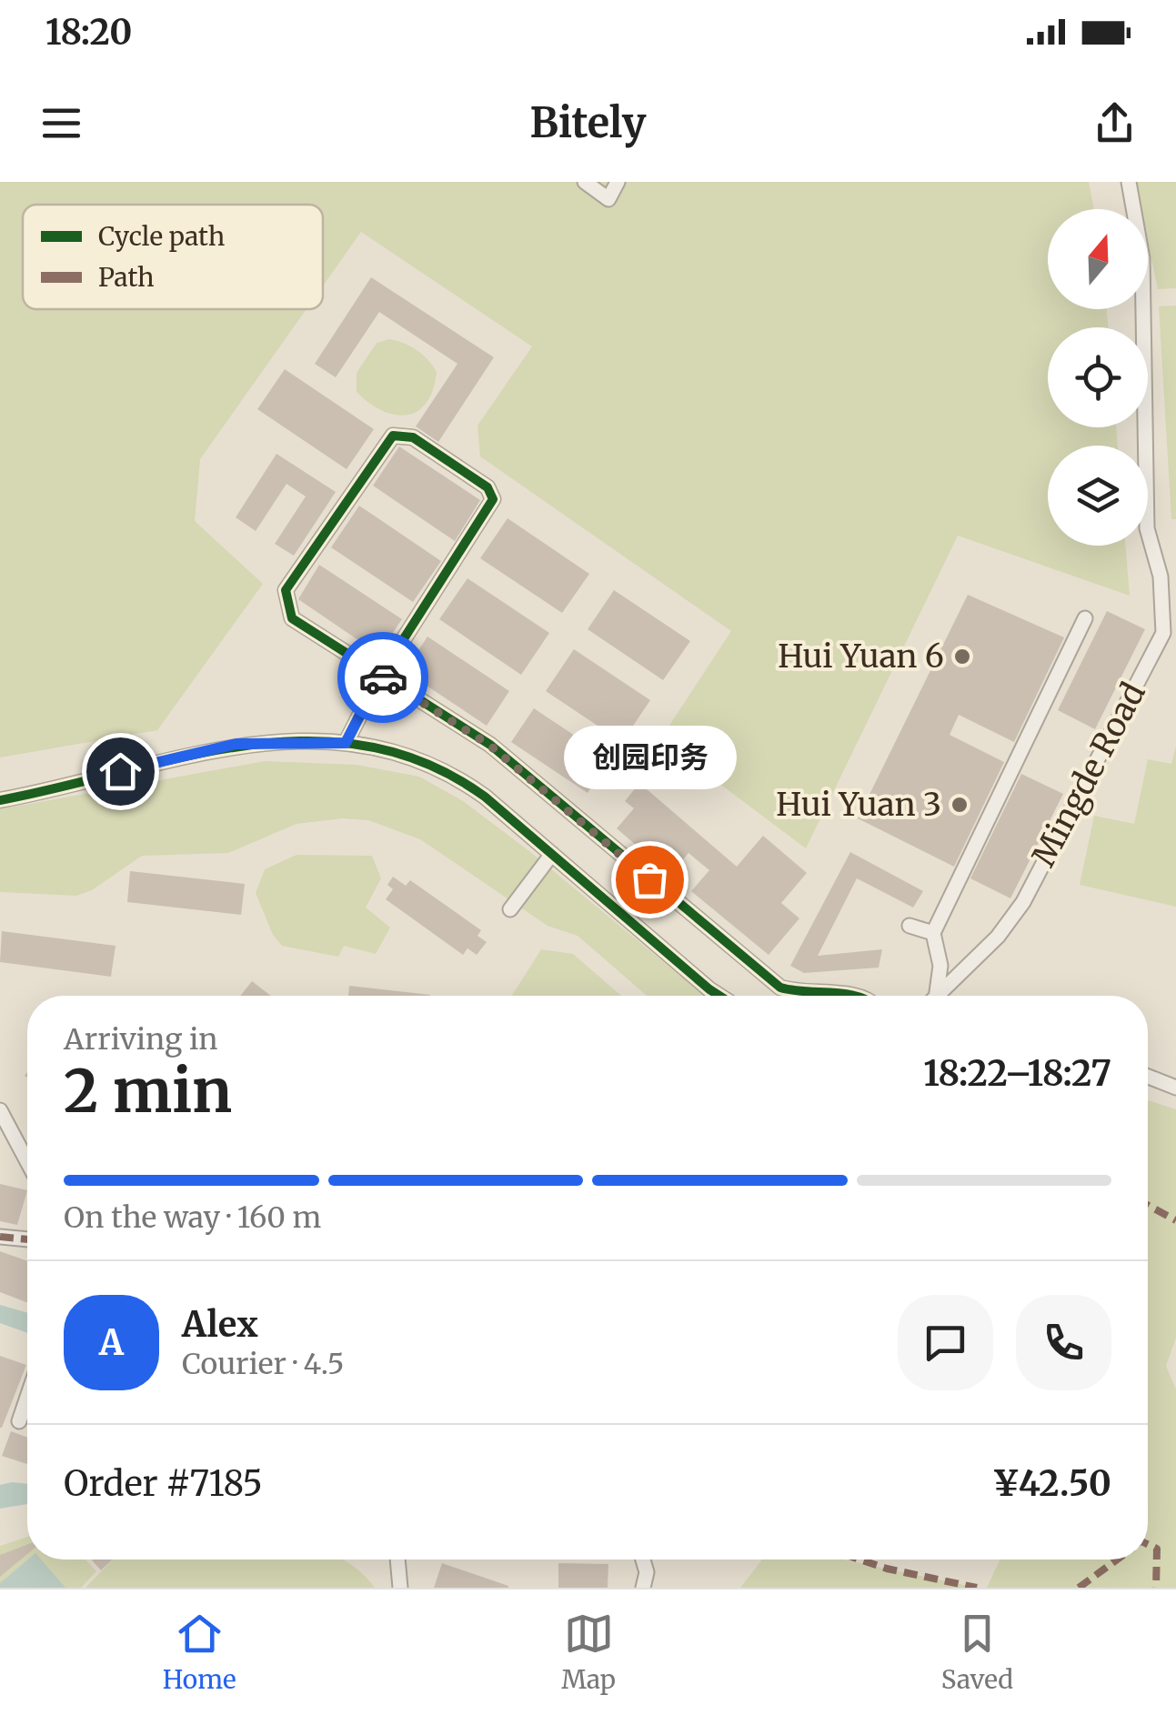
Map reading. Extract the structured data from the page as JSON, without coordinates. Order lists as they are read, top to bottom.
{
  "streets": {
    "street": ["Mingde Road"]
  },
  "places": ["Hui Yuan 6", "Hui Yuan 3", "创园印务"],
  "legend": ["Cycle path", "Path"],
  "north": "top",
  "page": {
    "status": "18:20",
    "header": "Bitely",
    "bubble": "创园印务",
    "heading": ["2 min", "Arriving in", "18:22–18:27"],
    "panel": [
      "Alex",
      "Courier · 4.5",
      "Order #7185",
      "¥42.50"
    ],
    "bar": "On the way · 160 m",
    "round": "A",
    "tabs": ["Home", "Map", "Saved"]
  }
}
